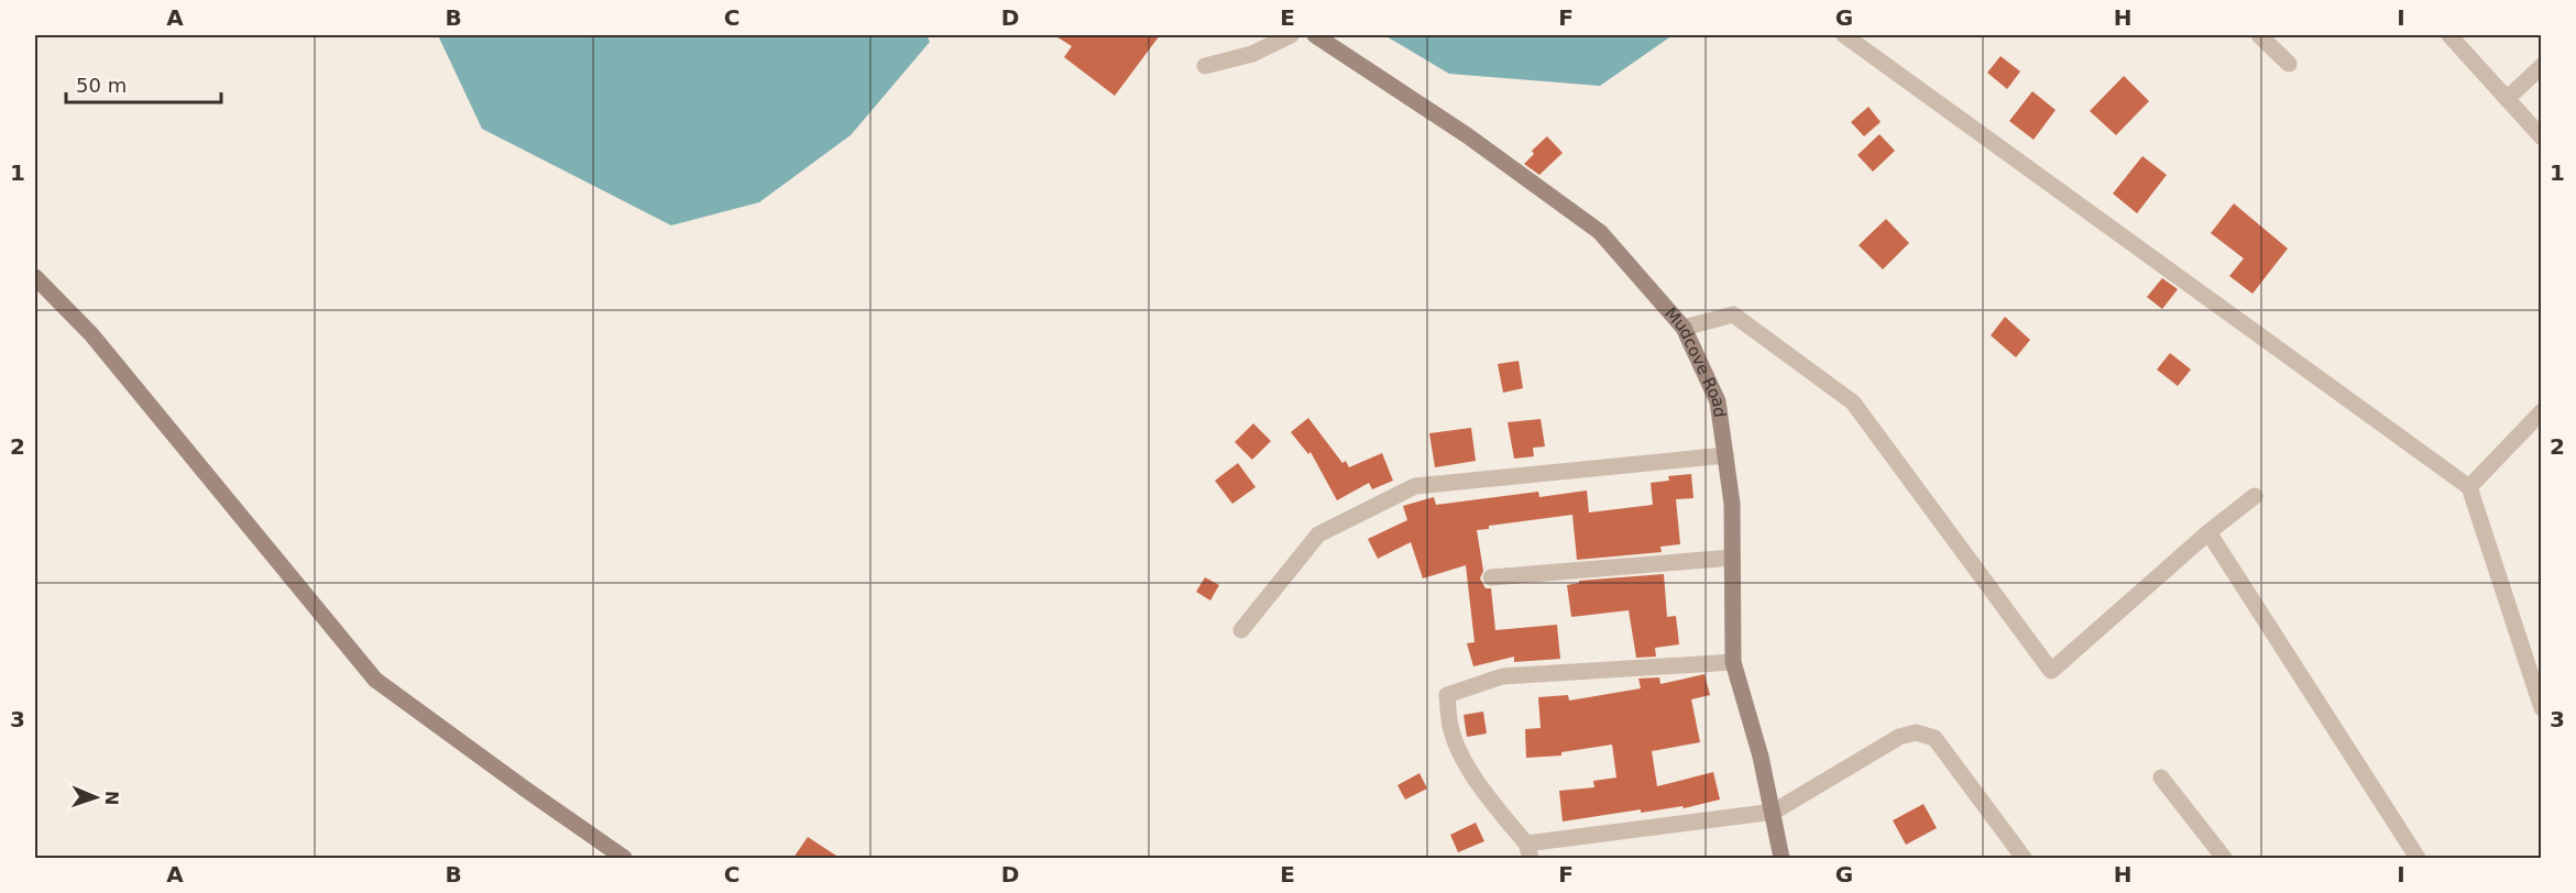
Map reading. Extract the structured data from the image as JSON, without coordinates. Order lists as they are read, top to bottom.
{
  "streets": {
    "street": ["Mudcove Road"]
  },
  "scale_bar": "50 m",
  "north": "right",
  "grid": {
    "columns": [
      "A",
      "B",
      "C",
      "D",
      "E",
      "F",
      "G",
      "H",
      "I"
    ],
    "rows": ["1", "2", "3"]
  }
}
